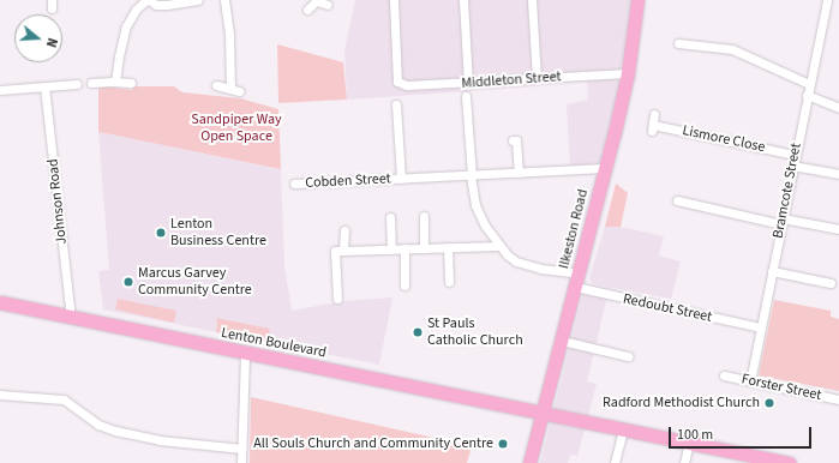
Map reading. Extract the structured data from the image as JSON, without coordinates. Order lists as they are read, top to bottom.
{
  "streets": {
    "main road": ["Ilkeston Road", "Lenton Boulevard"],
    "street": [
      "Middleton Street",
      "Lismore Close",
      "Cobden Street",
      "Bramcote Street",
      "Johnson Road",
      "Redoubt Street",
      "Forster Street"
    ]
  },
  "crossings": [
    ["Middleton Street", "Ilkeston Road"],
    ["Lismore Close", "Bramcote Street"],
    ["Cobden Street", "Ilkeston Road"],
    ["Bramcote Street", "Redoubt Street"],
    ["Bramcote Street", "Forster Street"],
    ["Johnson Road", "Lenton Boulevard"],
    ["Ilkeston Road", "Redoubt Street"],
    ["Ilkeston Road", "Lenton Boulevard"]
  ],
  "parks": ["Sandpiper Way Open Space"],
  "places": [
    "Lenton Business Centre",
    "Marcus Garvey Community Centre",
    "St Pauls Catholic Church",
    "Radford Methodist Church",
    "All Souls Church and Community Centre"
  ],
  "scale_bar": "100 m",
  "north": "right"
}
